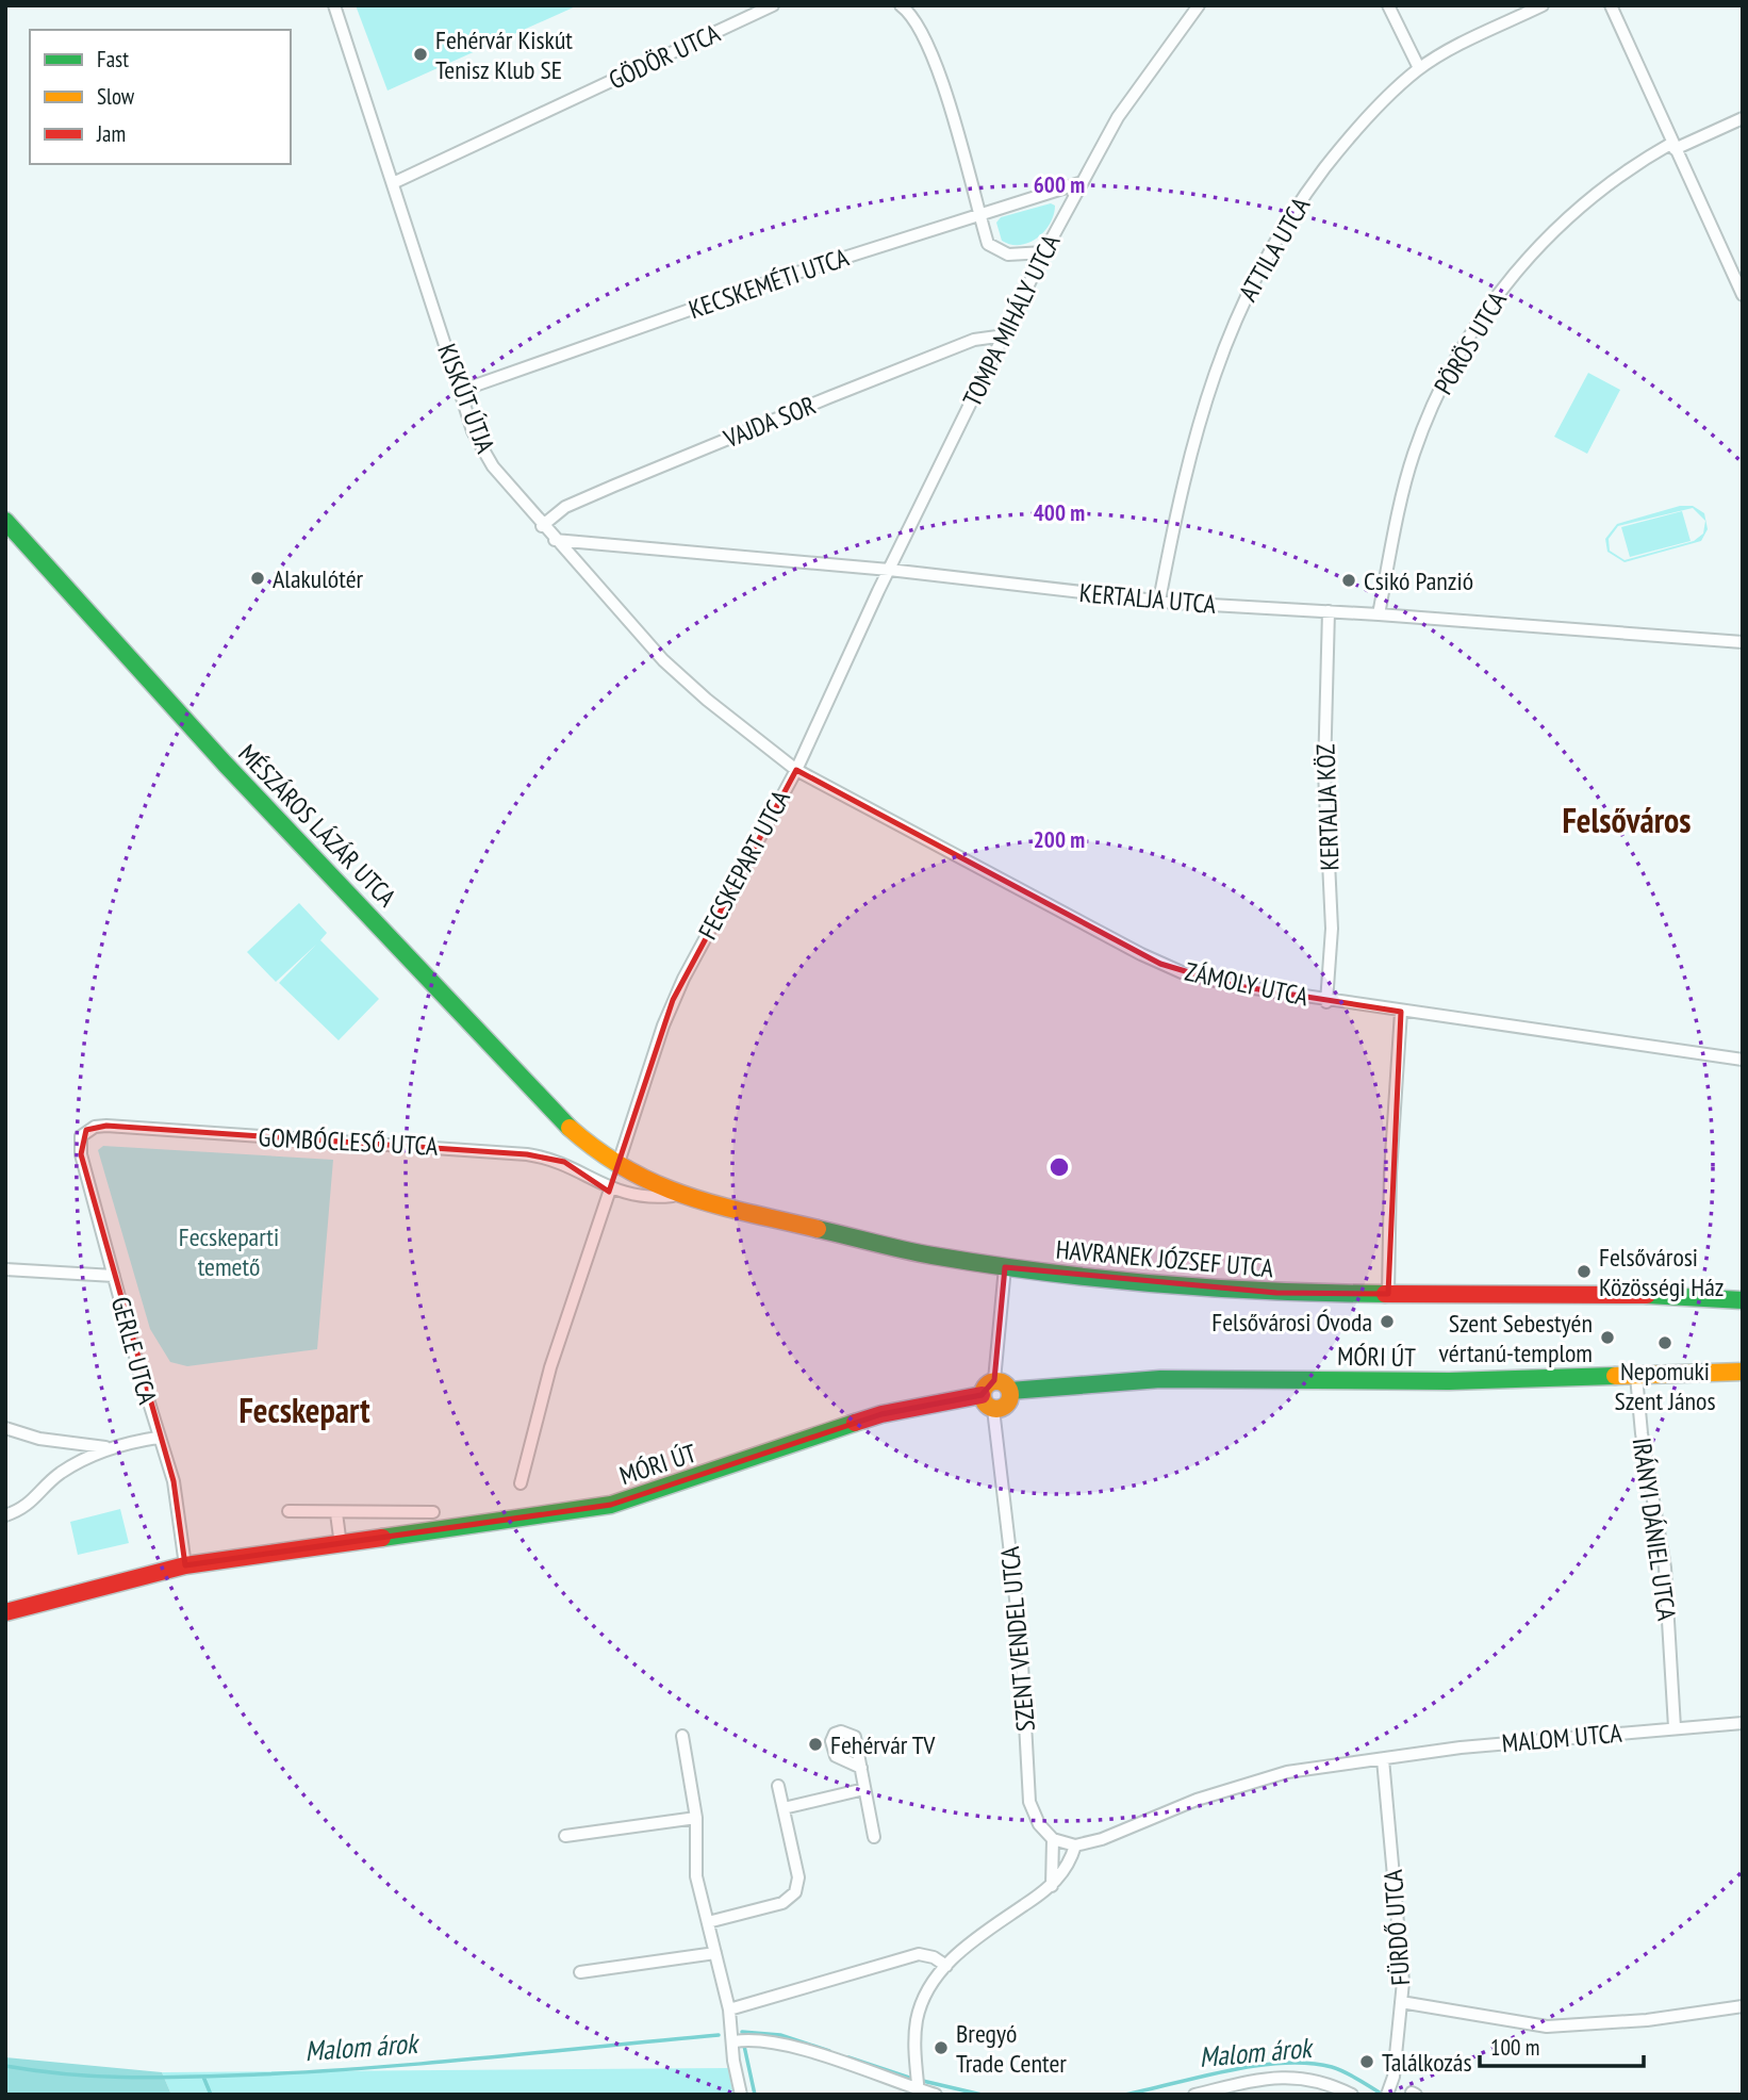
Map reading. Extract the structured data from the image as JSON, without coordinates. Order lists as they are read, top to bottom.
{
  "streets": {
    "street": [
      "GÖDÖR UTCA",
      "ATTILA UTCA",
      "KECSKEMÉTI UTCA",
      "TOMPA MIHÁLY UTCA",
      "PÖRÖS UTCA",
      "KISKÚT ÚTJA",
      "VAJDA SOR",
      "KERTALJA UTCA",
      "KERTALJA KÖZ",
      "MÉSZÁROS LÁZÁR UTCA",
      "FECSKEPART UTCA",
      "ZÁMOLY UTCA",
      "GOMBÓCLESŐ UTCA",
      "HAVRANEK JÓZSEF UTCA",
      "GERLE UTCA",
      "MÓRI ÚT",
      "IRÁNYI DÁNIEL UTCA",
      "SZENT VENDEL UTCA",
      "MALOM UTCA",
      "FÜRDŐ UTCA"
    ]
  },
  "crossings": [
    ["GÖDÖR UTCA", "KISKÚT ÚTJA"],
    ["ATTILA UTCA", "KERTALJA UTCA"],
    ["KECSKEMÉTI UTCA", "TOMPA MIHÁLY UTCA"],
    ["KECSKEMÉTI UTCA", "KISKÚT ÚTJA"],
    ["TOMPA MIHÁLY UTCA", "VAJDA SOR"],
    ["TOMPA MIHÁLY UTCA", "KERTALJA UTCA"],
    ["TOMPA MIHÁLY UTCA", "FECSKEPART UTCA"],
    ["PÖRÖS UTCA", "KERTALJA UTCA"],
    ["KISKÚT ÚTJA", "VAJDA SOR"],
    ["KISKÚT ÚTJA", "KERTALJA UTCA"],
    ["KISKÚT ÚTJA", "FECSKEPART UTCA"],
    ["KISKÚT ÚTJA", "ZÁMOLY UTCA"],
    ["KERTALJA UTCA", "KERTALJA KÖZ"],
    ["KERTALJA UTCA", "FECSKEPART UTCA"],
    ["KERTALJA KÖZ", "ZÁMOLY UTCA"],
    ["MÉSZÁROS LÁZÁR UTCA", "HAVRANEK JÓZSEF UTCA"],
    ["FECSKEPART UTCA", "ZÁMOLY UTCA"],
    ["FECSKEPART UTCA", "GOMBÓCLESŐ UTCA"],
    ["FECSKEPART UTCA", "HAVRANEK JÓZSEF UTCA"],
    ["GOMBÓCLESŐ UTCA", "GERLE UTCA"],
    ["GERLE UTCA", "MÓRI ÚT"],
    ["MÓRI ÚT", "IRÁNYI DÁNIEL UTCA"],
    ["MÓRI ÚT", "SZENT VENDEL UTCA"],
    ["IRÁNYI DÁNIEL UTCA", "MALOM UTCA"],
    ["MALOM UTCA", "FÜRDŐ UTCA"]
  ],
  "districts": ["Felsőváros", "Fecskepart"],
  "water": ["Malom árok"],
  "parks": ["Fecskeparti temető"],
  "places": [
    "Fehérvár Kiskút Tenisz Klub SE",
    "Alakulótér",
    "Csikó Panzió",
    "Felsővárosi Közösségi Ház",
    "Felsővárosi Óvoda",
    "Szent Sebestyén vértanú-templom",
    "Nepomuki Szent János",
    "Fehérvár TV",
    "Bregyó Trade Center",
    "Találkozás"
  ],
  "legend": ["Fast", "Slow", "Jam"],
  "scale_bar": "100 m",
  "rings": ["600 m", "400 m", "200 m"]
}
